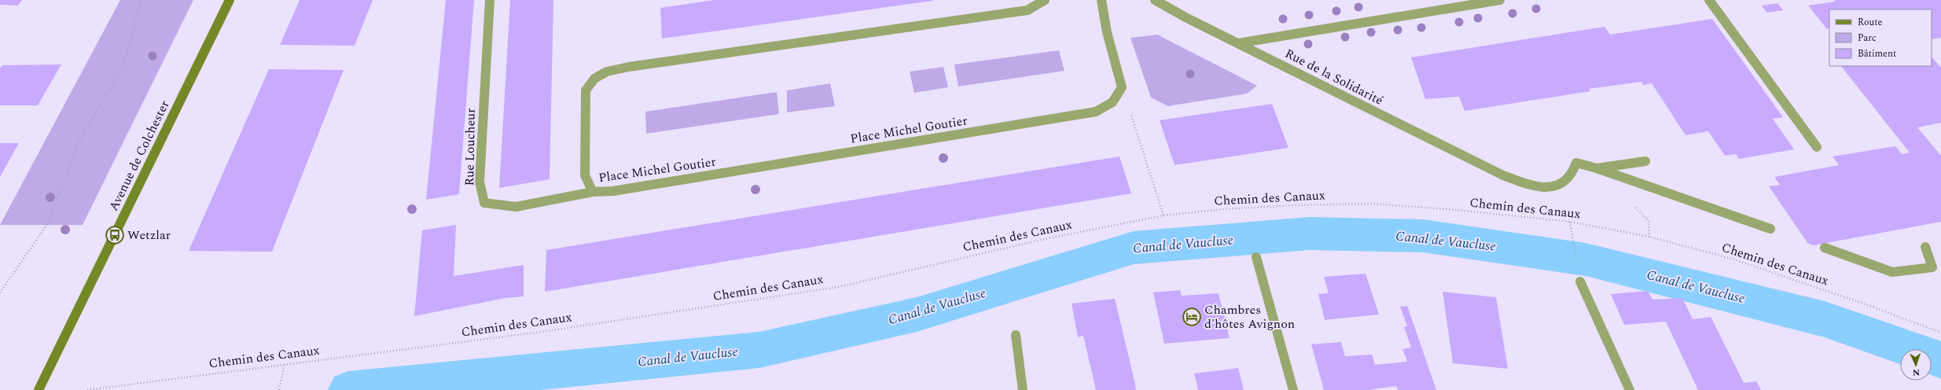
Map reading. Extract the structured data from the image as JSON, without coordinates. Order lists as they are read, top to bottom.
{
  "streets": {
    "street": [
      "Rue de la Solidarité",
      "Place Michel Goutier",
      "Rue Loucheur",
      "Avenue de Colchester"
    ],
    "path": ["Chemin des Canaux"]
  },
  "crossings": [
    ["Place Michel Goutier", "Rue Loucheur"]
  ],
  "water": ["Canal de Vaucluse"],
  "places": {
    "bus stop": ["Wetzlar"],
    "hotel": ["Chambres d'hôtes Avignon"]
  },
  "legend": ["Route", "Parc", "Bâtiment"],
  "north": "bottom"
}
